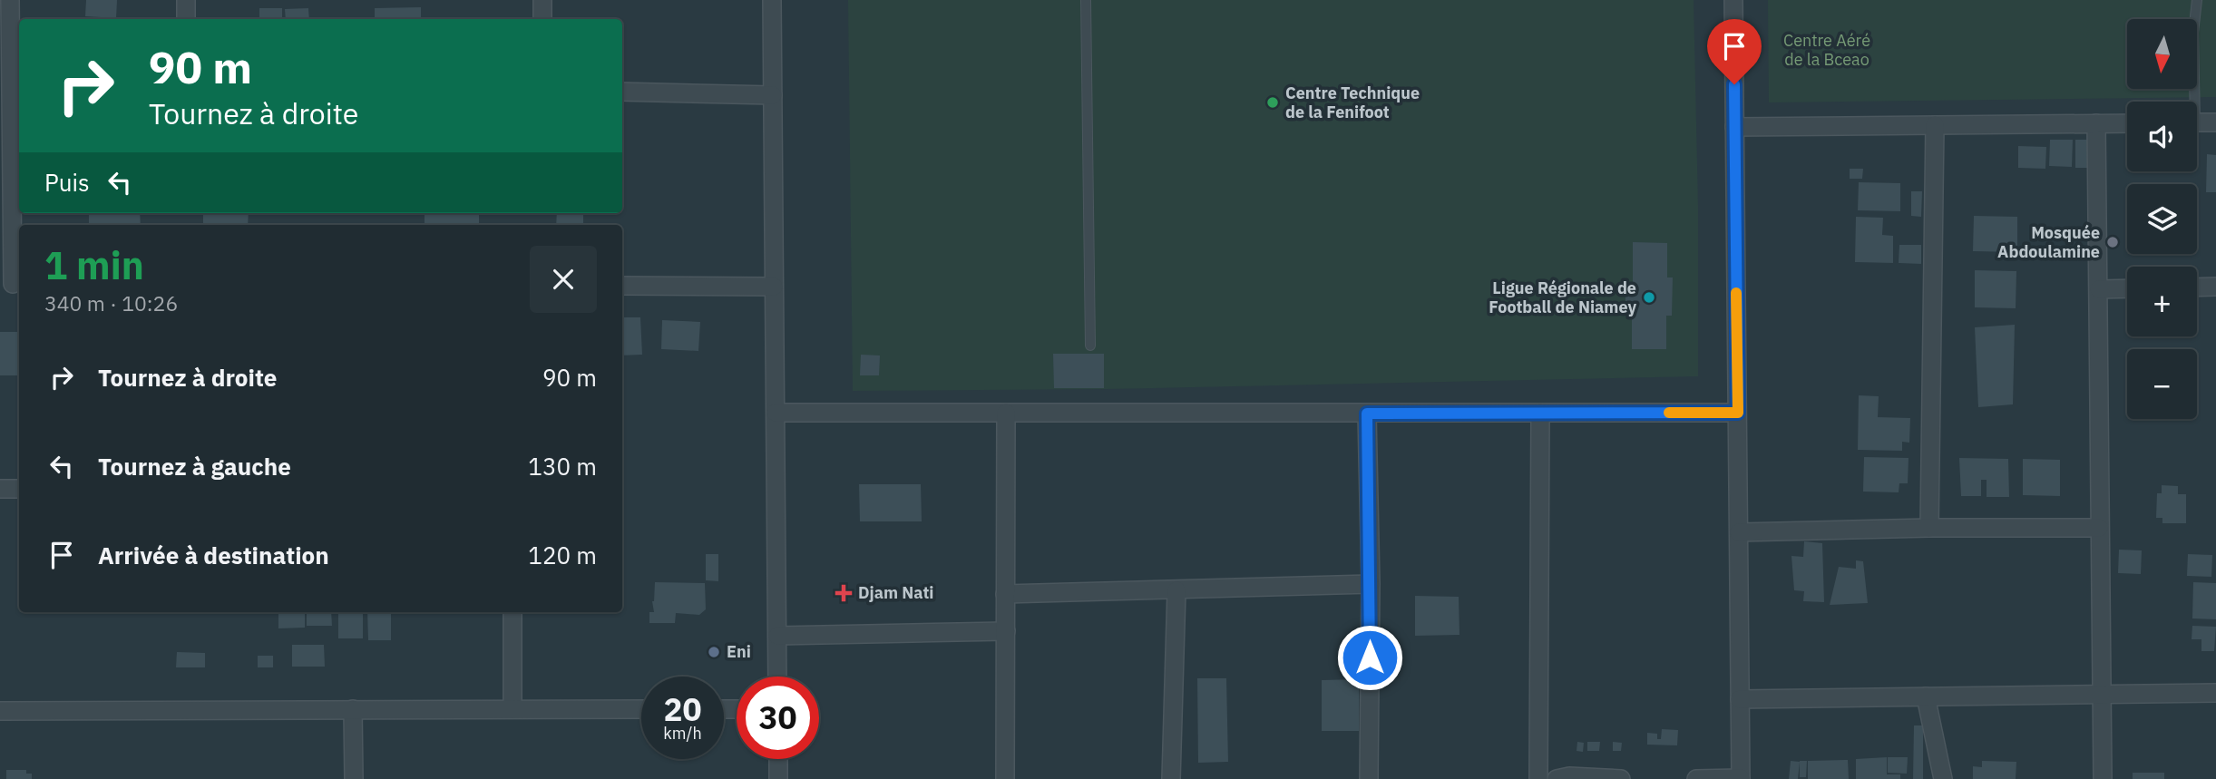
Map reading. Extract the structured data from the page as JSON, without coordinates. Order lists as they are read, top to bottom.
{
  "parks": ["Centre Aéré de la Bceao"],
  "places": {
    "other": [
      "Centre Technique de la Fenifoot",
      "Mosquée Abdoulamine",
      "Ligue Régionale de Football de Niamey",
      "Eni"
    ],
    "health": ["Djam Nati"]
  },
  "north": "bottom",
  "page": {
    "map_buttons": ["+", "−"],
    "turn": ["90 m", "Tournez à droite"],
    "then": "Puis",
    "heading": ["1 min", "340 m · 10:26"],
    "list": [
      {
        "name": "Tournez à droite",
        "value": "90 m"
      },
      {
        "name": "Tournez à gauche",
        "value": "130 m"
      },
      {
        "name": "Arrivée à destination",
        "value": "120 m"
      }
    ],
    "speed": "20 km/h",
    "limit": "30"
  }
}
